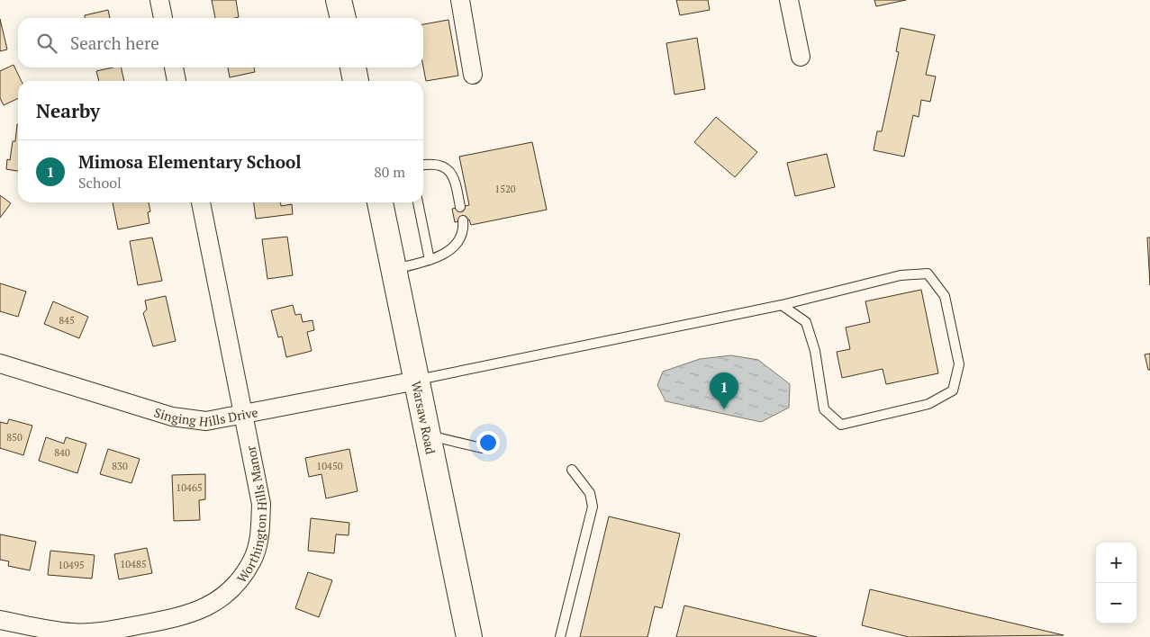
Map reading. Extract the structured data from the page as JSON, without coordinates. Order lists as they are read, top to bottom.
{
  "streets": {
    "street": ["Singing Hills Drive", "Warsaw Road", "Worthington Hills Manor"]
  },
  "crossings": [
    ["Singing Hills Drive", "Warsaw Road"],
    ["Singing Hills Drive", "Worthington Hills Manor"]
  ],
  "house_numbers": [
    "1520",
    "845",
    "850",
    "840",
    "830",
    "10450",
    "10465",
    "10485",
    "10495"
  ],
  "page": {
    "search": "Search here",
    "heading": "Nearby",
    "list": [
      {
        "mark": "1",
        "name": "Mimosa Elementary School",
        "note": "School",
        "value": "80 m"
      }
    ],
    "pins": "1",
    "map_buttons": ["+", "−"]
  }
}
